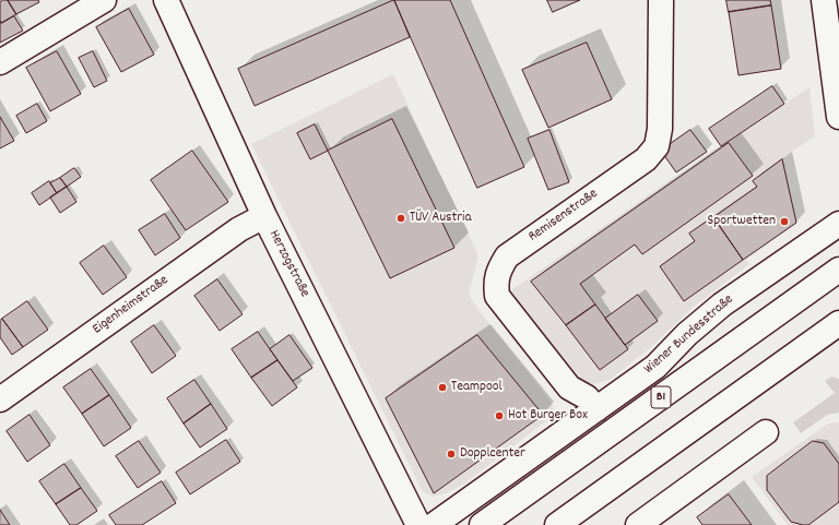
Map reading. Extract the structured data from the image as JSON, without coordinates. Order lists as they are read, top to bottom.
{
  "streets": {
    "street": [
      "Remisenstraße",
      "Herzogstraße",
      "Eigenheimstraße",
      "Wiener Bundesstraße",
      "B1"
    ]
  },
  "crossings": [
    ["Remisenstraße", "Wiener Bundesstraße"],
    ["Herzogstraße", "Eigenheimstraße"]
  ],
  "places": [
    "TÜV Austria",
    "Sportwetten",
    "Teampool",
    "Hot Burger Box",
    "Dopplcenter"
  ]
}
